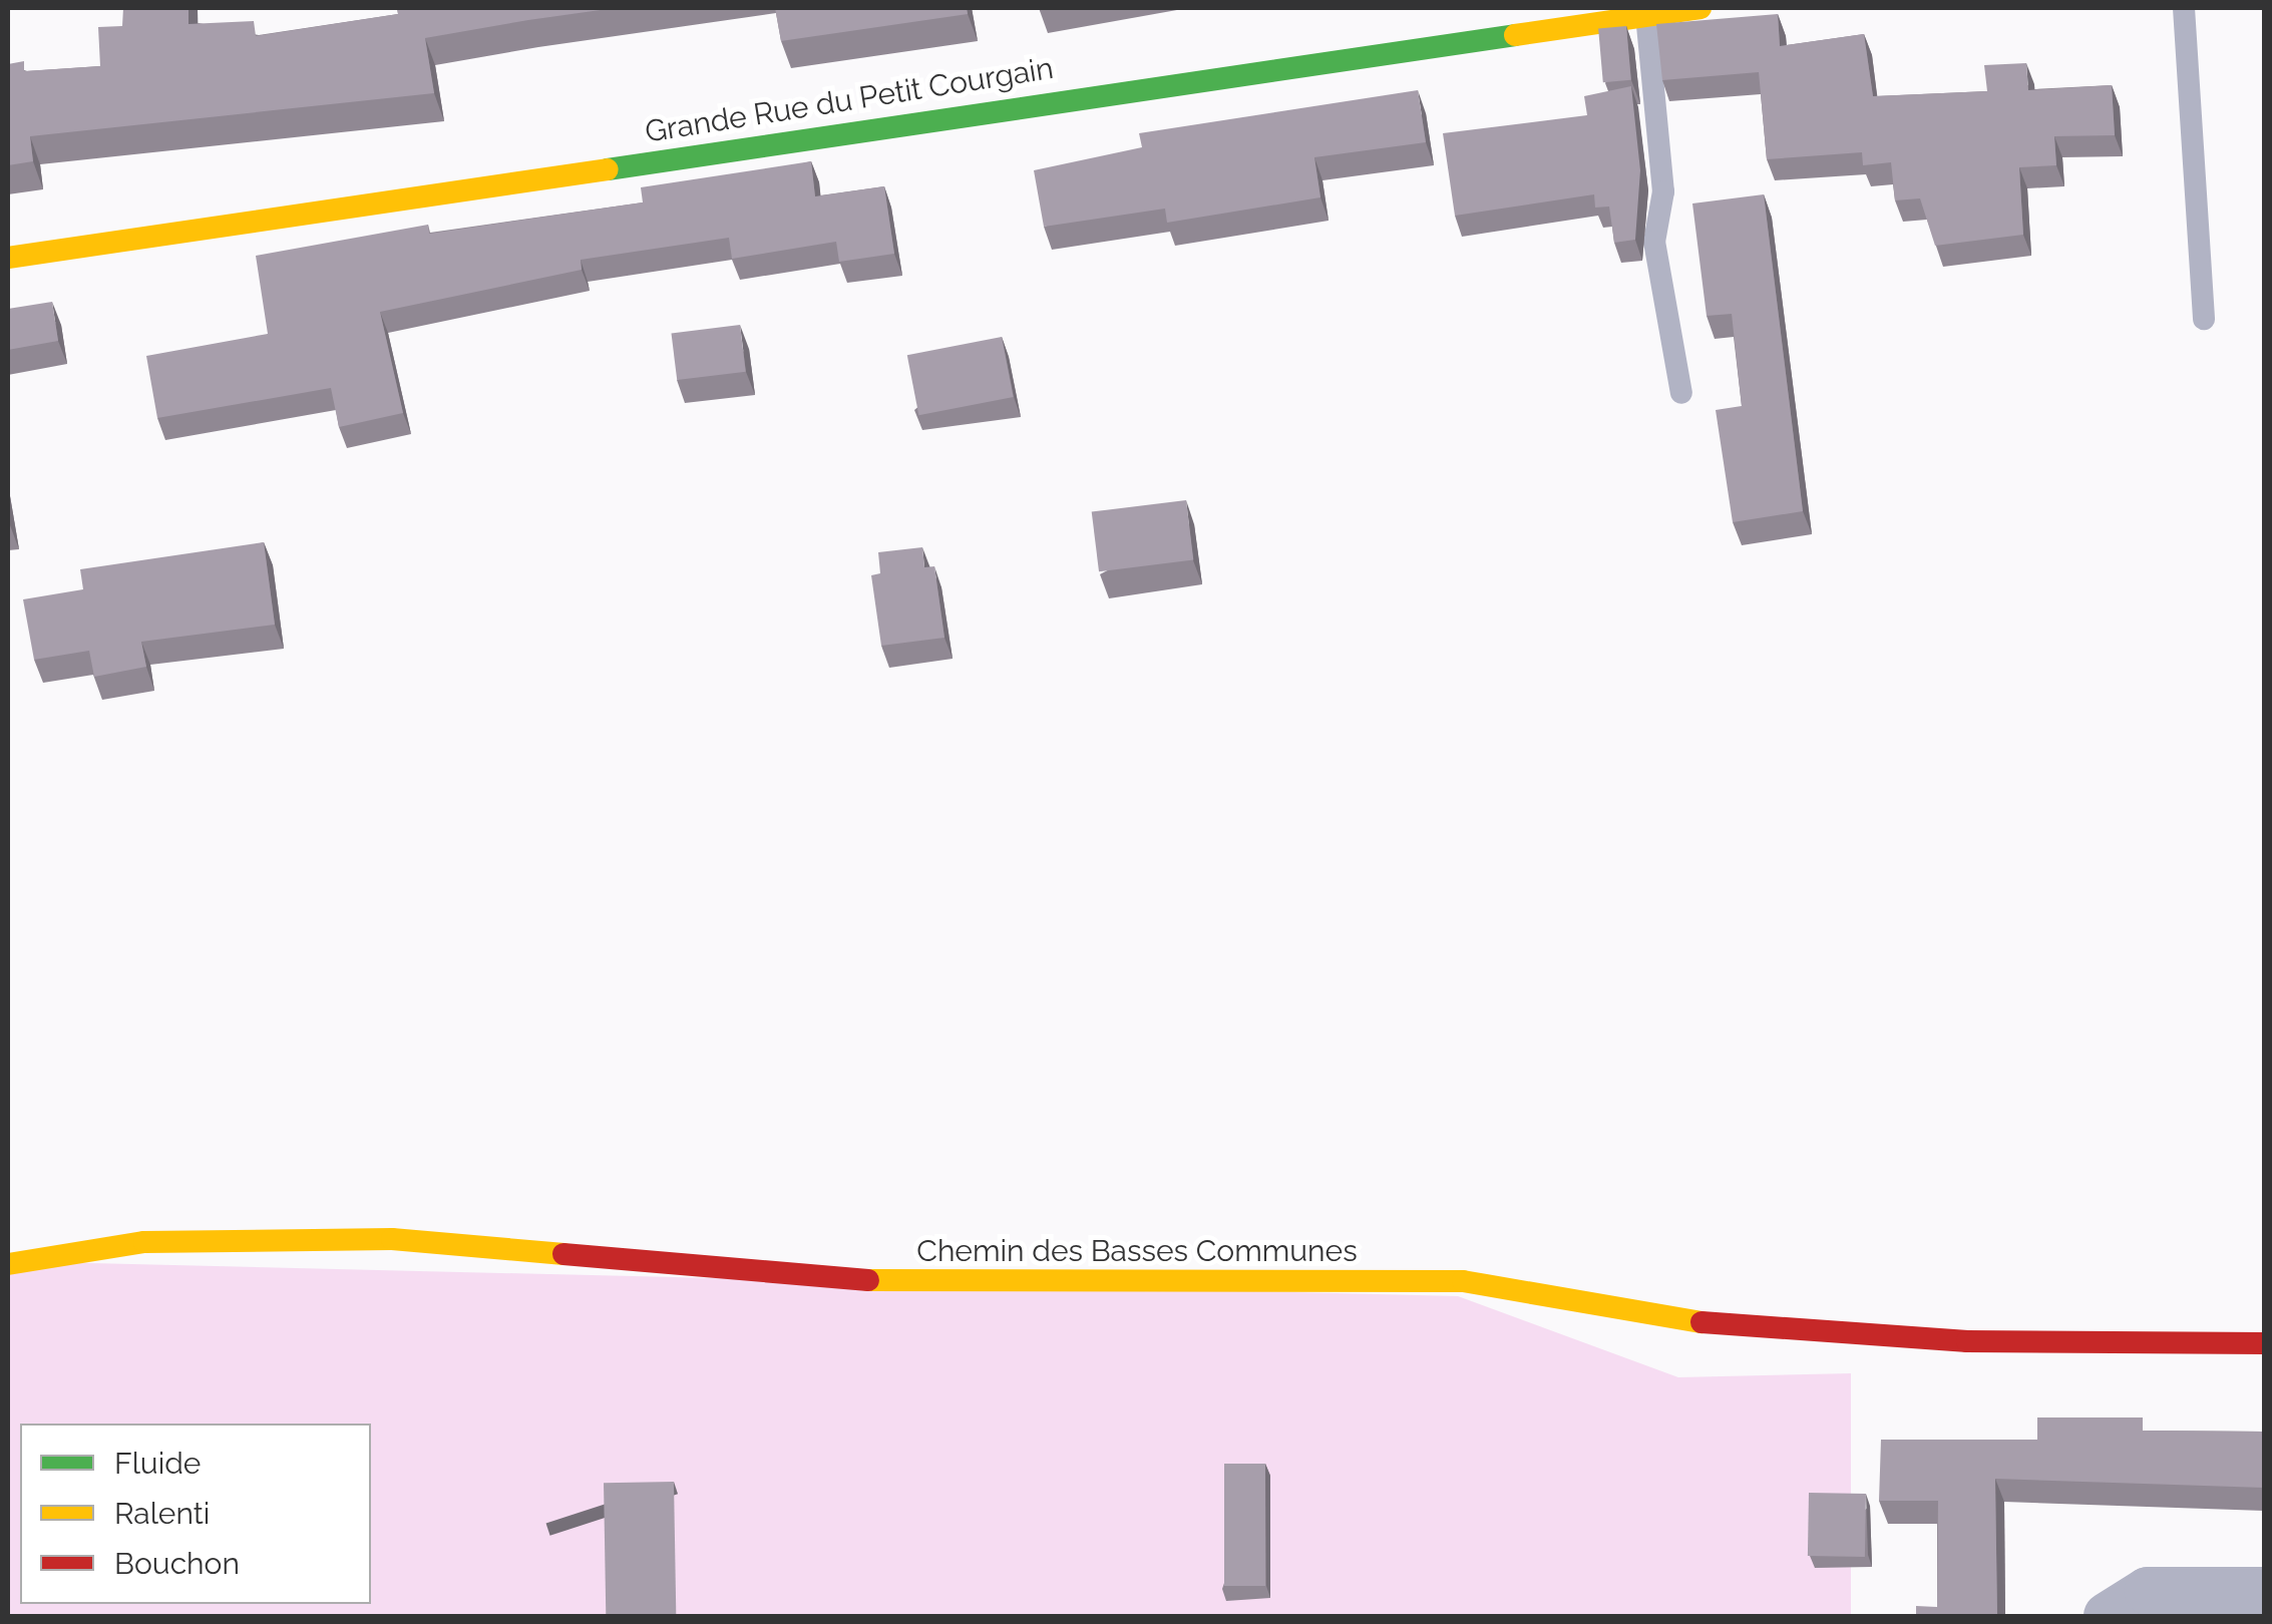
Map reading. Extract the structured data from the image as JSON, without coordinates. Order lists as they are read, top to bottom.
{
  "streets": {
    "street": ["Grande Rue du Petit Courgain", "Chemin des Basses Communes"]
  },
  "legend": ["Fluide", "Ralenti", "Bouchon"]
}
